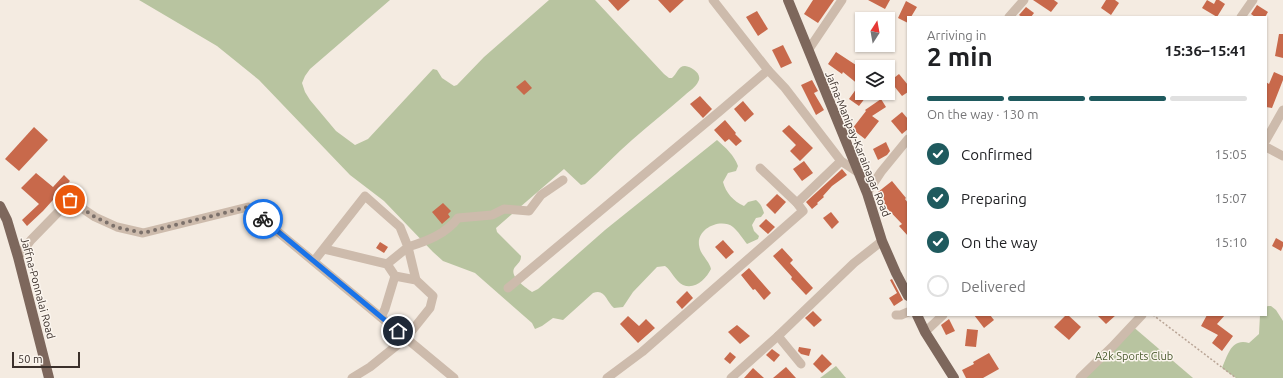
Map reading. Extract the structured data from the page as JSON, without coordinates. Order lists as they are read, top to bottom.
{
  "streets": {
    "main road": ["Jafna-Manipay-Karainagar Road", "Jaffna-Ponnalai Road"]
  },
  "parks": ["A2k Sports Club"],
  "scale_bar": "50 m",
  "north": "top",
  "page": {
    "heading": ["2 min", "Arriving in", "15:36–15:41"],
    "bar": "On the way · 130 m",
    "list": [
      ["Confirmed", "15:05"],
      ["Preparing", "15:07"],
      ["On the way", "15:10"],
      "Delivered"
    ],
    "scale": "50 m"
  }
}
